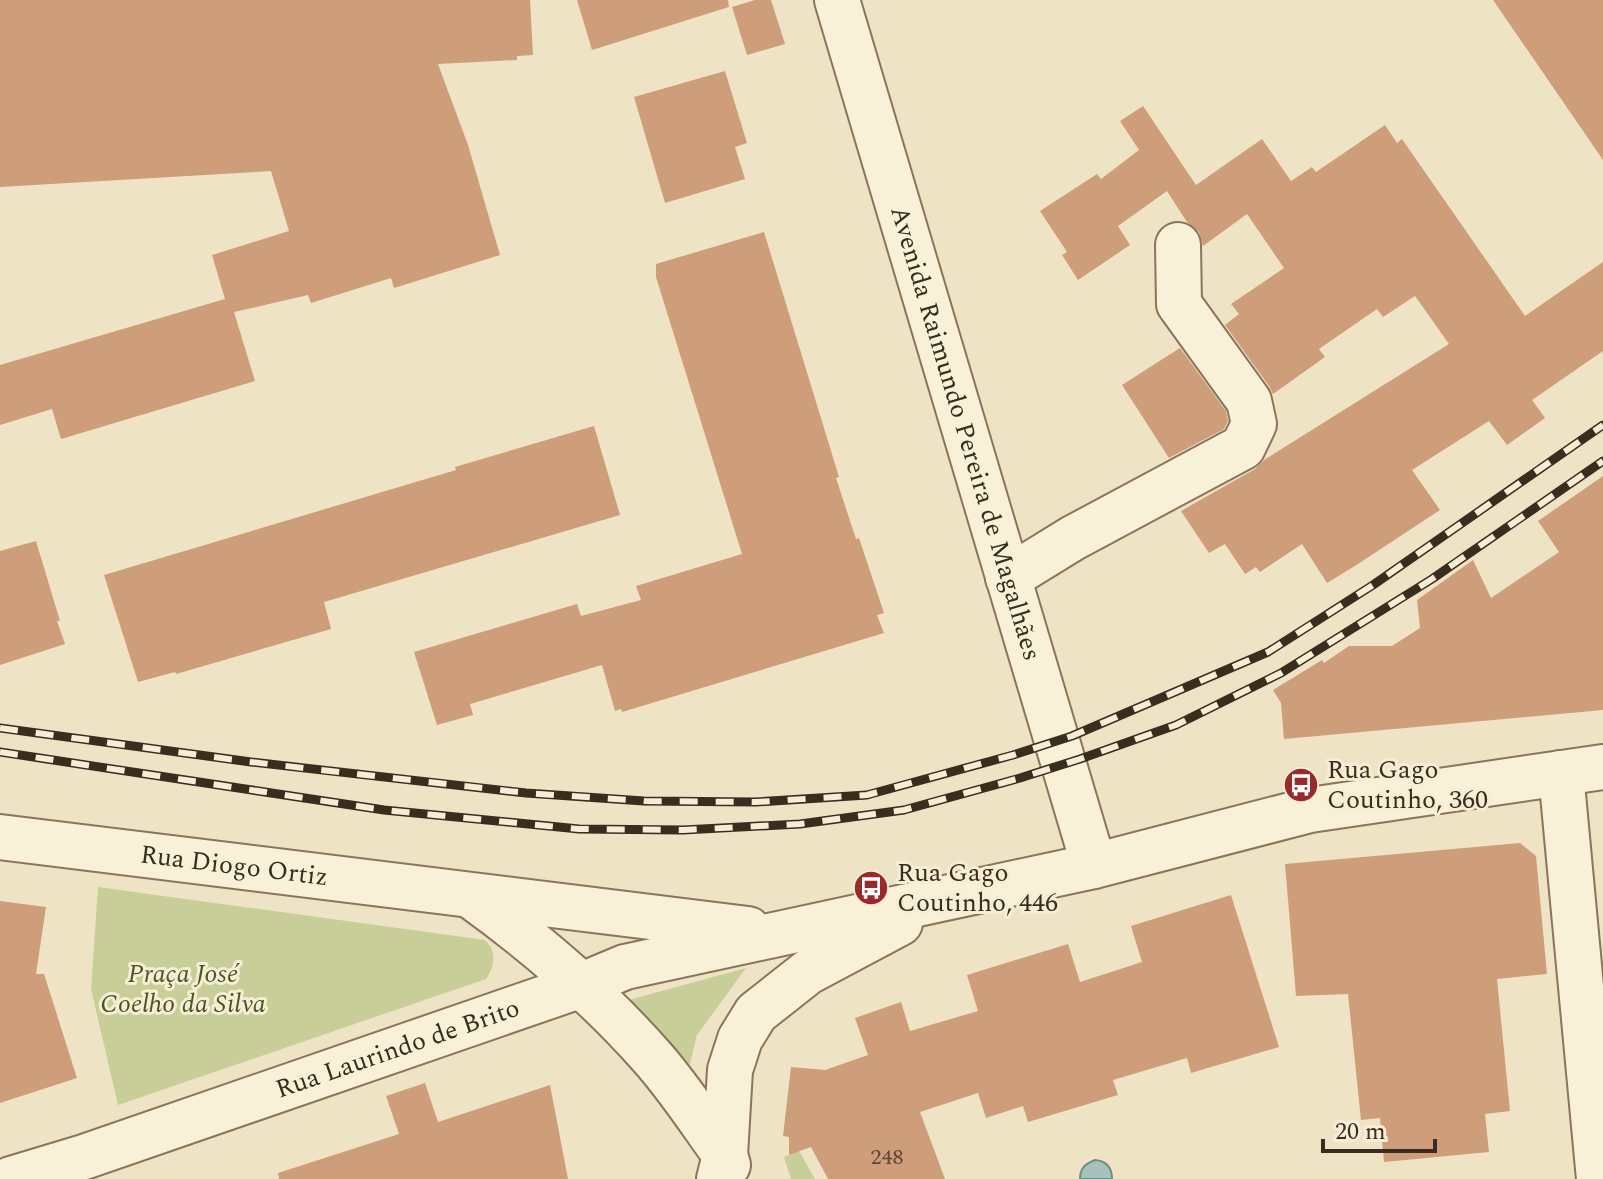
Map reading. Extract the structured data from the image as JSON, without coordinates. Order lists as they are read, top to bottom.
{
  "streets": {
    "street": ["Avenida Raimundo Pereira de Magalhães", "Rua Diogo Ortiz", "Rua Laurindo de Brito"]
  },
  "crossings": [
    ["Avenida Raimundo Pereira de Magalhães", "Rua Laurindo de Brito"],
    ["Rua Diogo Ortiz", "Rua Laurindo de Brito"]
  ],
  "parks": ["Praça José Coelho da Silva"],
  "places": {
    "bus stop": ["Rua Gago Coutinho, 360", "Rua Gago Coutinho, 446"]
  },
  "house_numbers": ["248"],
  "scale_bar": "20 m"
}
